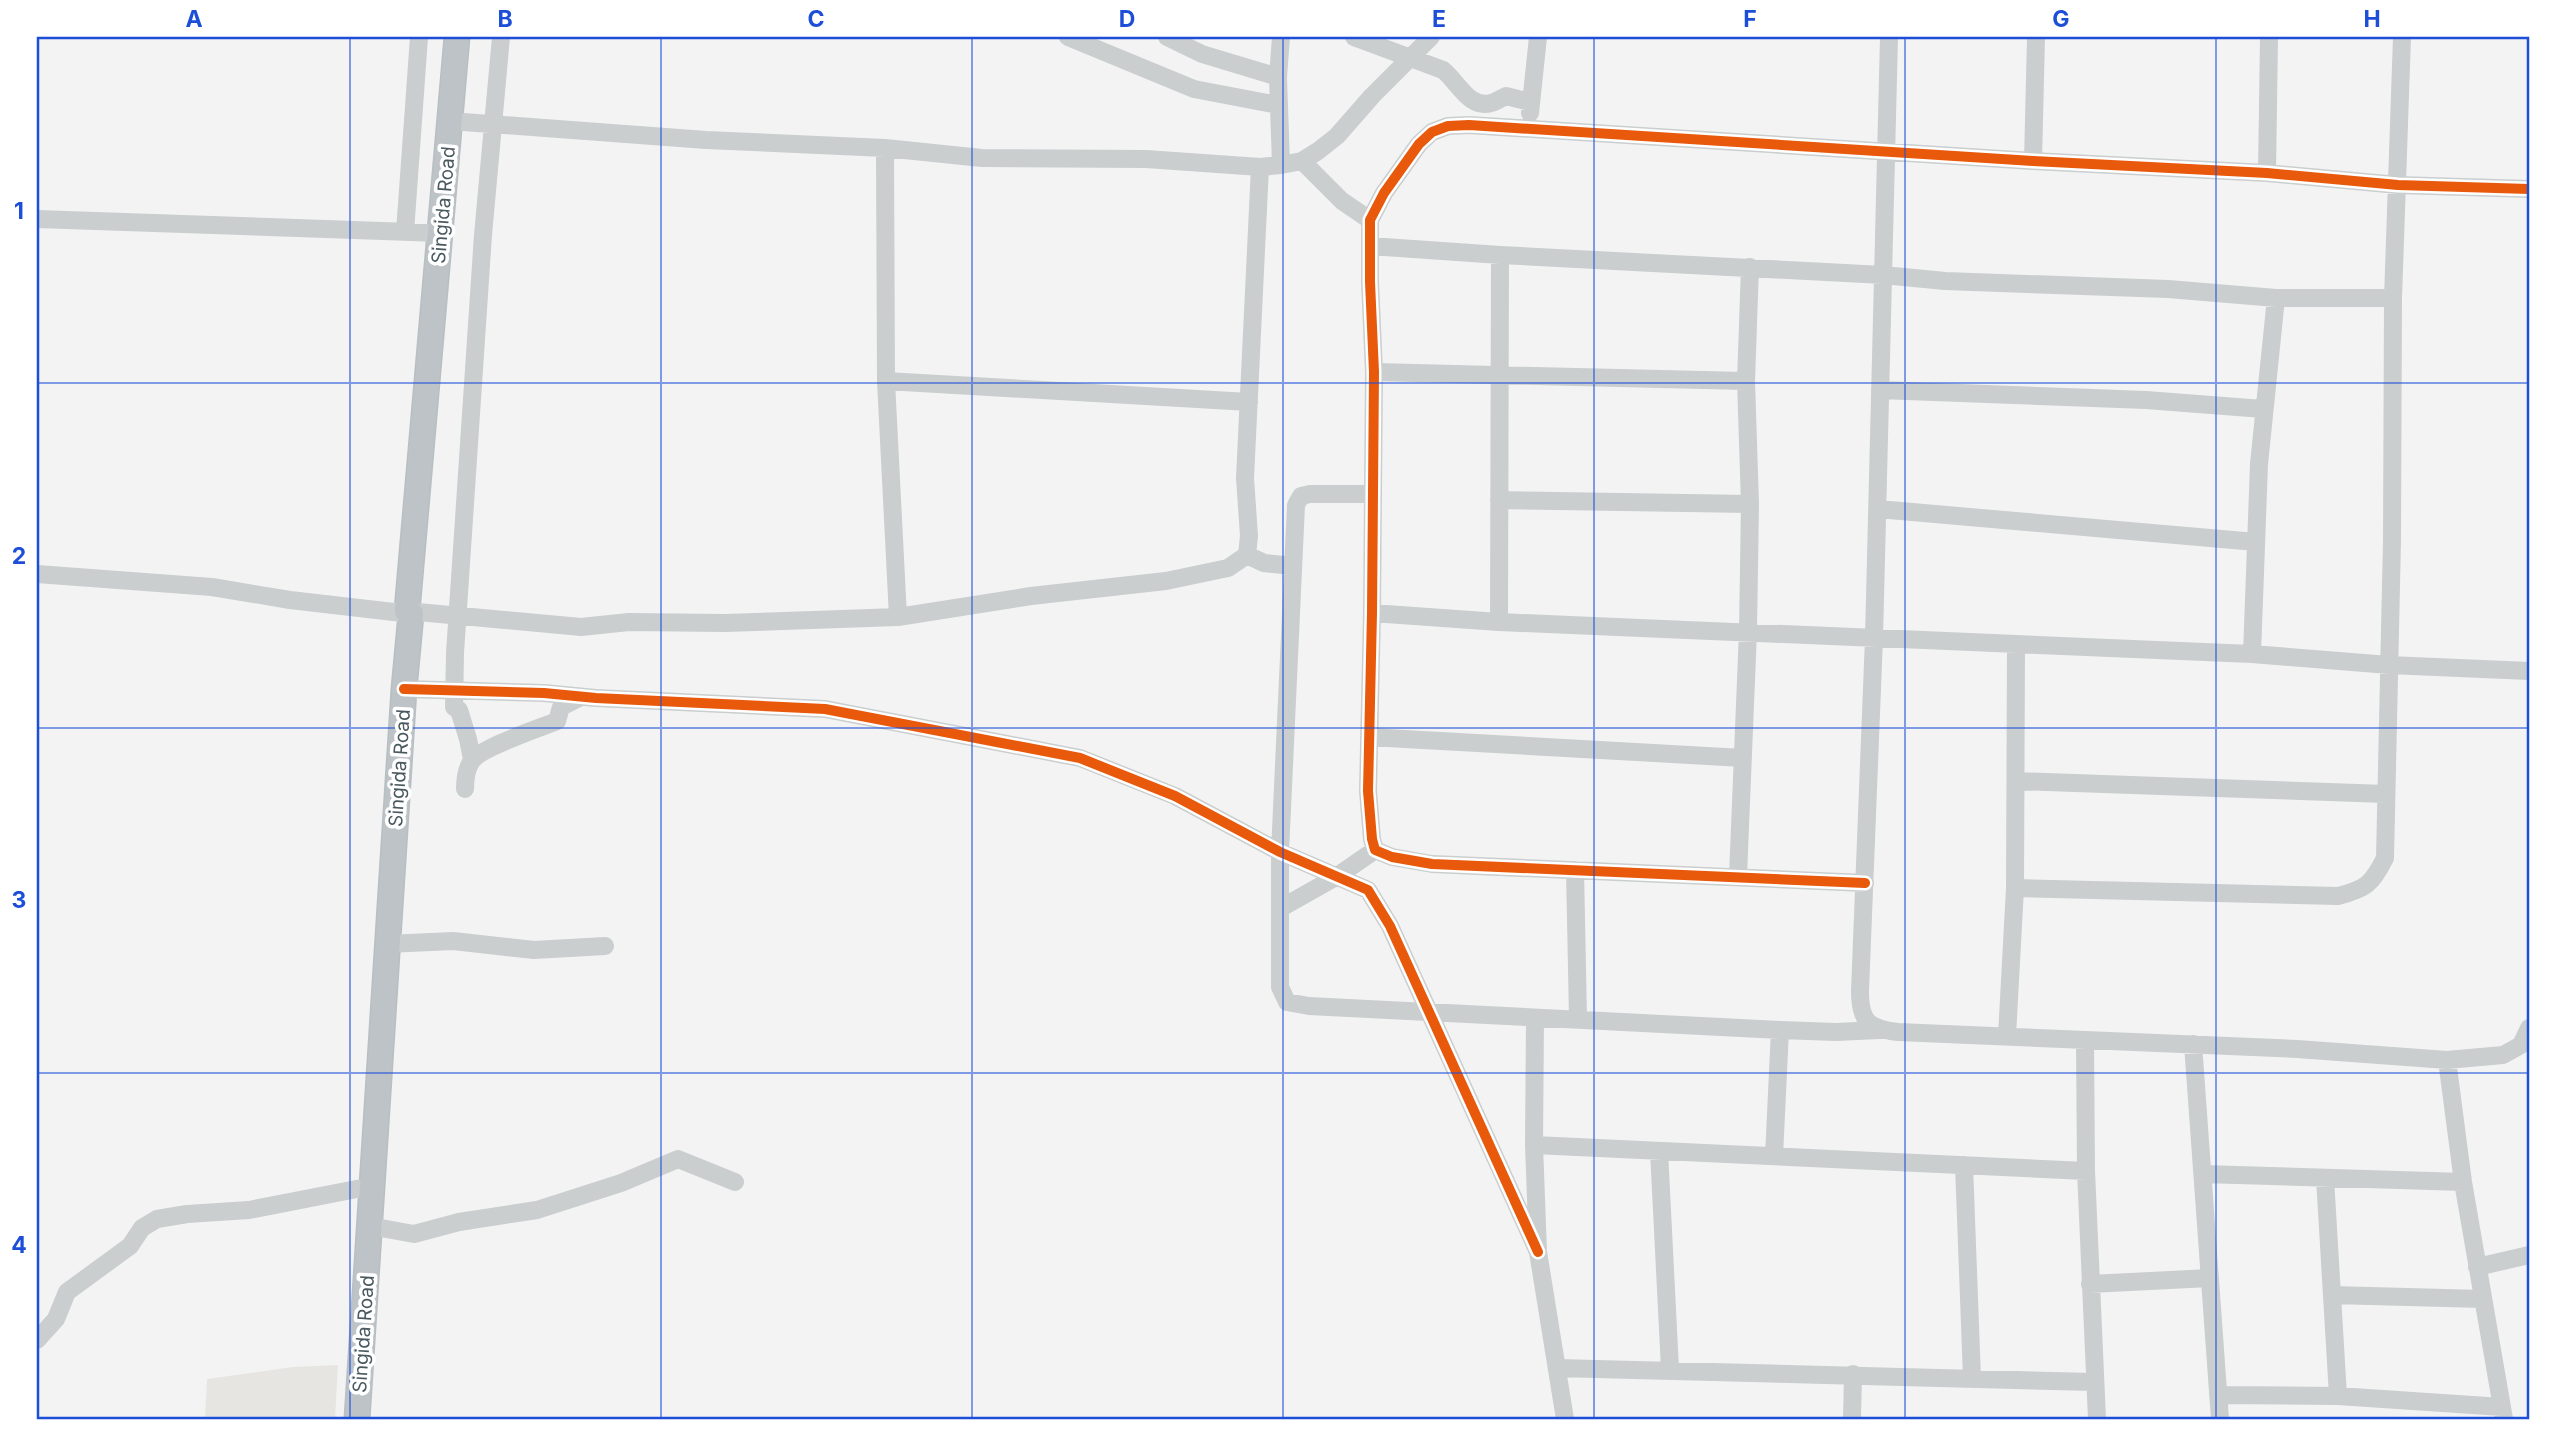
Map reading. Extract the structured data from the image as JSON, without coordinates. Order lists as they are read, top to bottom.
{
  "streets": {
    "highway": ["Singida Road"]
  },
  "grid": {
    "columns": [
      "A",
      "B",
      "C",
      "D",
      "E",
      "F",
      "G",
      "H"
    ],
    "rows": [
      "1",
      "2",
      "3",
      "4"
    ]
  }
}
